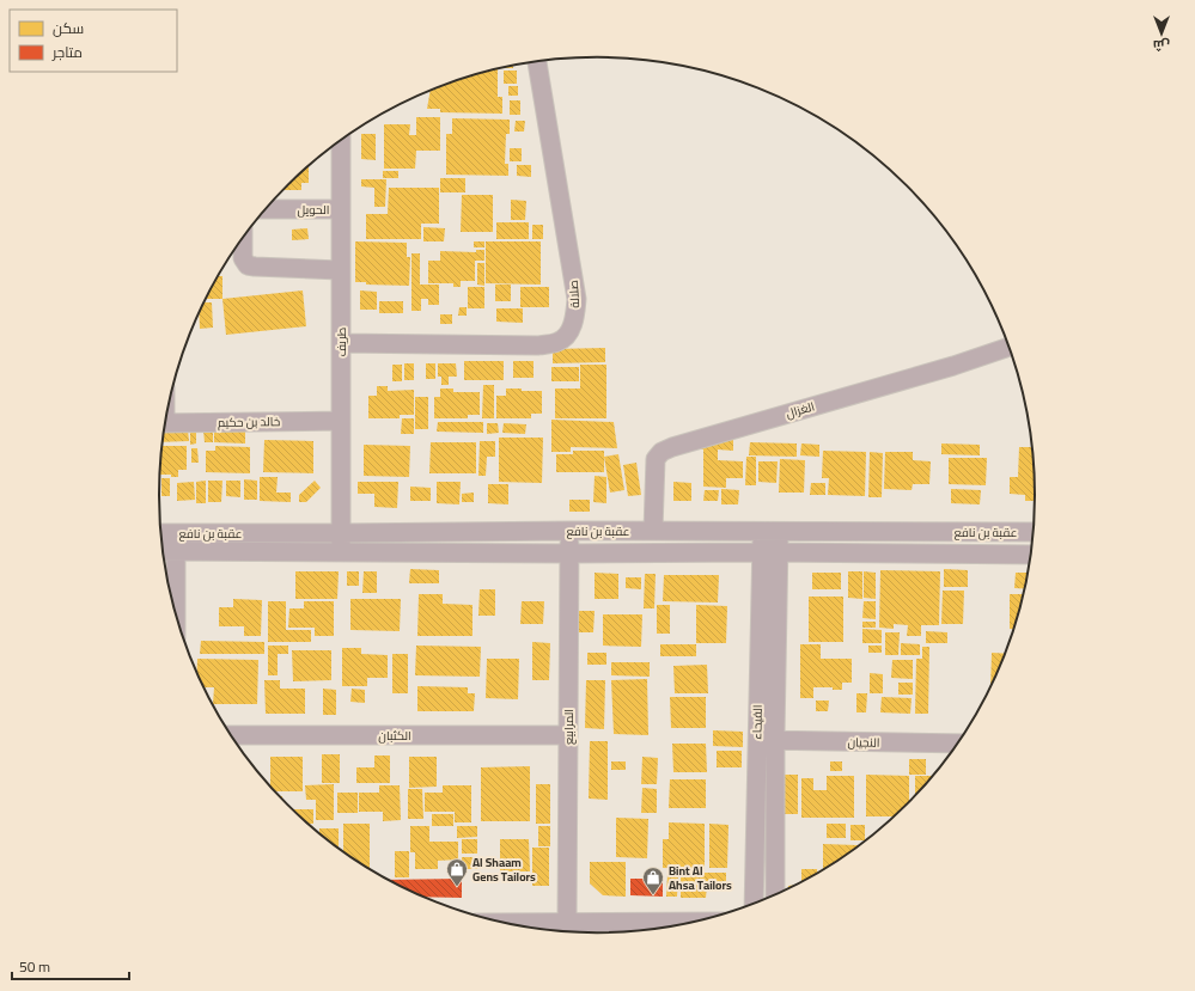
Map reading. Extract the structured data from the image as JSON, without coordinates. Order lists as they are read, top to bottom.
{
  "streets": {
    "street": [
      "الحويل",
      "صلالة",
      "طريف",
      "الغزال",
      "خالد بن حكيم",
      "عقبة بن نافع",
      "الفيحاء",
      "المرابيع",
      "الكثبان",
      "النجيان"
    ]
  },
  "crossings": [
    ["الحويل", "طريف"],
    ["صلالة", "طريف"],
    ["طريف", "خالد بن حكيم"],
    ["طريف", "عقبة بن نافع"],
    ["الغزال", "عقبة بن نافع"],
    ["عقبة بن نافع", "الفيحاء"],
    ["عقبة بن نافع", "المرابيع"],
    ["الفيحاء", "النجيان"],
    ["المرابيع", "الكثبان"]
  ],
  "places": {
    "shop": ["Al Shaam Gens Tailors", "Bint Al Ahsa Tailors"]
  },
  "legend": ["سكن", "متاجر"],
  "scale_bar": "50 m",
  "north": "bottom"
}
